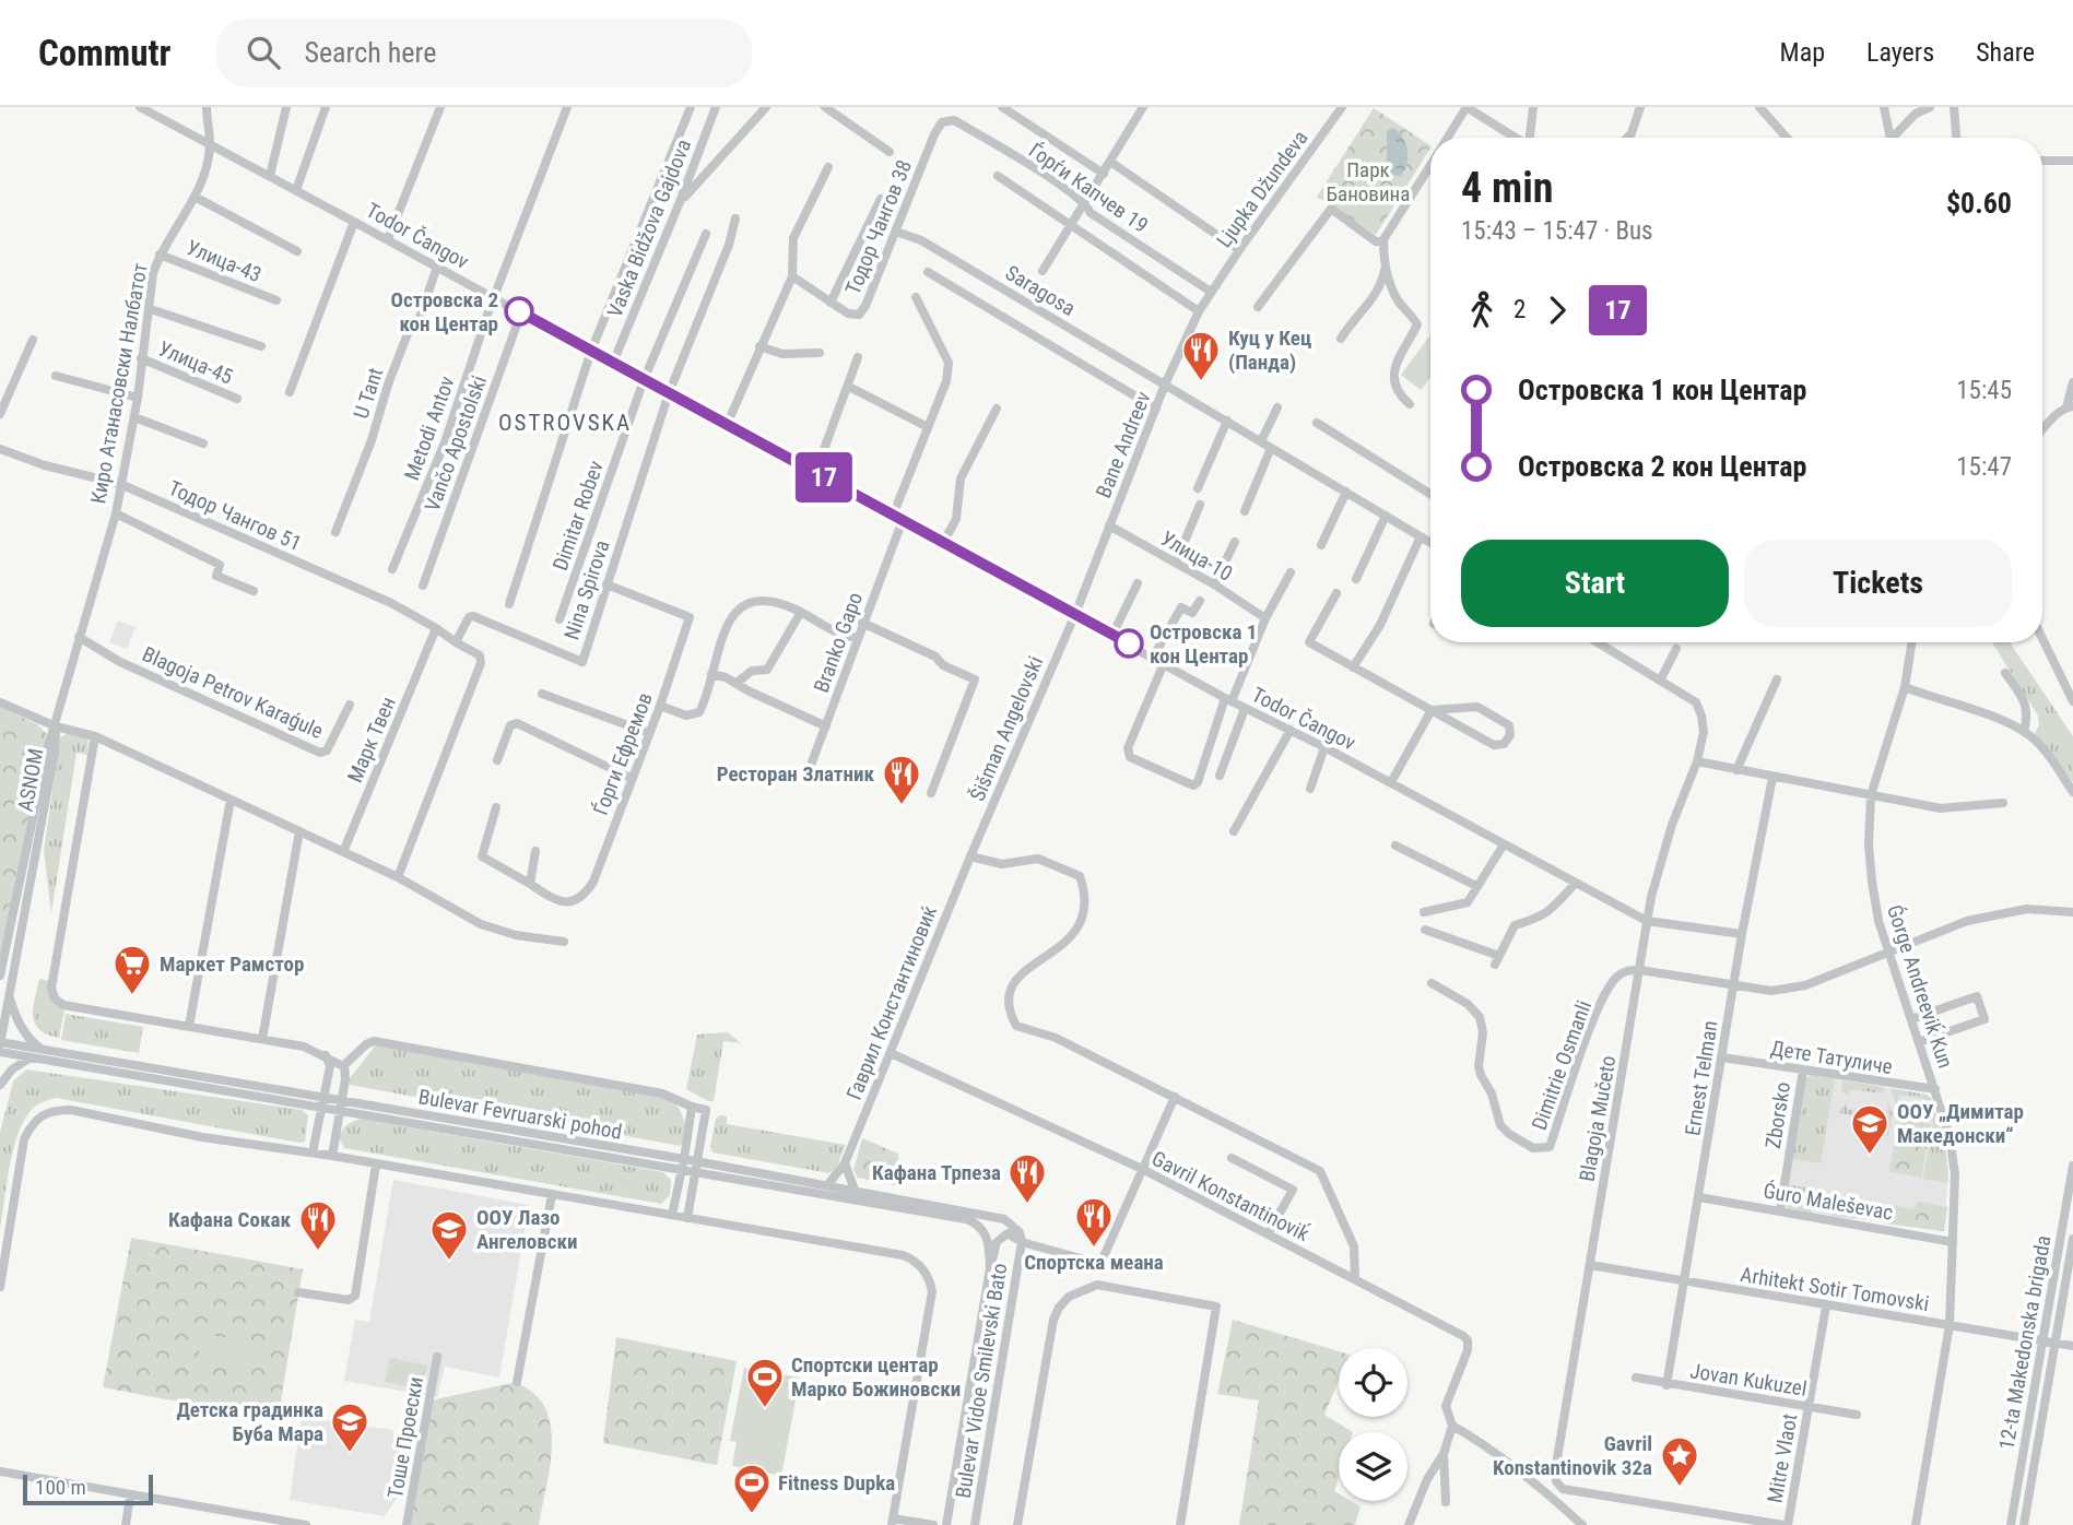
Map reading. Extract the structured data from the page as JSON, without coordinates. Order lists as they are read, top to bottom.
{
  "streets": {
    "street": [
      "Ѓорѓи Капчев 19",
      "Ljupka Džundeva",
      "Тодор Чангов 38",
      "Vaska Bidžova Gajdova",
      "Todor Čangov",
      "Улица-43",
      "Saragosa",
      "Улица-45",
      "Киро Атанасовски Налбатот",
      "U Tant",
      "Metodi Antov",
      "Vančo Apostolski",
      "Bane Andreev",
      "Тодор Чангов 51",
      "Dimitar Robev",
      "Улица-10",
      "Nina Spirova",
      "Branko Gapo",
      "Blagoja Petrov Karaǵule",
      "Šišman Angelovski",
      "Марк Твен",
      "Ѓорги Ефремов",
      "ASNOM",
      "Ǵorge Andreeviḱ Kun",
      "Гаврил Константиновиќ",
      "Дете Татуличе",
      "Dimitrie Osmanli",
      "Ernest Telman",
      "Bulevar Fevruarski pohod",
      "Zborsko",
      "Blagoja Mučeto",
      "Gavril Konstantinoviḱ",
      "Ǵuro Maleševac",
      "Arhitekt Sotir Tomovski",
      "12-ta Makedonska brigada",
      "Jovan Kukuzel",
      "Bulevar Vidoe Smilevski Bato",
      "Тоше Проески",
      "Mitre Vlaot"
    ]
  },
  "crossings": [
    ["Ѓорѓи Капчев 19", "Ljupka Džundeva"],
    ["Ѓорѓи Капчев 19", "Тодор Чангов 38"],
    ["Ѓорѓи Капчев 19", "Bane Andreev"],
    ["Ljupka Džundeva", "Bane Andreev"],
    ["Тодор Чангов 38", "Saragosa"],
    ["Vaska Bidžova Gajdova", "Todor Čangov"],
    ["Todor Čangov", "Киро Атанасовски Налбатот"],
    ["Todor Čangov", "U Tant"],
    ["Todor Čangov", "Metodi Antov"],
    ["Todor Čangov", "Vančo Apostolski"],
    ["Todor Čangov", "Bane Andreev"],
    ["Todor Čangov", "Dimitar Robev"],
    ["Todor Čangov", "Nina Spirova"],
    ["Todor Čangov", "Branko Gapo"],
    ["Todor Čangov", "Šišman Angelovski"],
    ["Todor Čangov", "Ernest Telman"],
    ["Todor Čangov", "Blagoja Mučeto"],
    ["Улица-43", "Киро Атанасовски Налбатот"],
    ["Saragosa", "Bane Andreev"],
    ["Улица-45", "Киро Атанасовски Налбатот"],
    ["Киро Атанасовски Налбатот", "Тодор Чангов 51"],
    ["Киро Атанасовски Налбатот", "Blagoja Petrov Karaǵule"],
    ["Киро Атанасовски Налбатот", "ASNOM"],
    ["Bane Andreev", "Улица-10"],
    ["Bane Andreev", "Šišman Angelovski"],
    ["Тодор Чангов 51", "Nina Spirova"],
    ["Тодор Чангов 51", "Марк Твен"],
    ["Nina Spirova", "Ѓорги Ефремов"],
    ["Šišman Angelovski", "Гаврил Константиновиќ"],
    ["ASNOM", "Bulevar Fevruarski pohod"],
    ["Ǵorge Andreeviḱ Kun", "Дете Татуличе"],
    ["Ǵorge Andreeviḱ Kun", "Ǵuro Maleševac"],
    ["Ǵorge Andreeviḱ Kun", "Arhitekt Sotir Tomovski"],
    ["Гаврил Константиновиќ", "Bulevar Fevruarski pohod"],
    ["Гаврил Константиновиќ", "Gavril Konstantinoviḱ"],
    ["Дете Татуличе", "Ernest Telman"],
    ["Дете Татуличе", "Zborsko"],
    ["Dimitrie Osmanli", "Blagoja Mučeto"],
    ["Ernest Telman", "Ǵuro Maleševac"],
    ["Ernest Telman", "Arhitekt Sotir Tomovski"],
    ["Ernest Telman", "Jovan Kukuzel"],
    ["Bulevar Fevruarski pohod", "Bulevar Vidoe Smilevski Bato"],
    ["Zborsko", "Ǵuro Maleševac"],
    ["Blagoja Mučeto", "Arhitekt Sotir Tomovski"],
    ["Blagoja Mučeto", "Mitre Vlaot"],
    ["Arhitekt Sotir Tomovski", "12-ta Makedonska brigada"],
    ["Arhitekt Sotir Tomovski", "Mitre Vlaot"],
    ["Jovan Kukuzel", "Mitre Vlaot"]
  ],
  "districts": ["OSTROVSKA"],
  "parks": ["Парк Бановина"],
  "places": {
    "other": ["Островска 2 кон Центар", "Островска 1 кон Центар"],
    "restaurant": [
      "Куц у Кец (Панда)",
      "Ресторан Златник",
      "Кафана Трпеза",
      "Спортска меана",
      "Кафана Сокак"
    ],
    "supermarket": ["Маркет Рамстор"],
    "school or university": ["ООУ „Димитар Македонски“", "ООУ Лазо Ангеловски", "Детска градинка Буба Мара"],
    "sports": ["Спортски центар Марко Божиновски", "Fitness Dupka"],
    "place": ["Gavril Konstantinovik 32a"]
  },
  "lines": ["bus line 17"],
  "scale_bar": "100 m",
  "page": {
    "header": "Commutr",
    "search": "Search here",
    "nav": ["Map", "Layers", "Share"],
    "on_map": "17",
    "heading": ["4 min", "15:43 – 15:47 · Bus", "$0.60"],
    "legs": ["2", "17"],
    "list": [
      {
        "name": "Островска 1 кон Центар",
        "value": "15:45"
      },
      {
        "name": "Островска 2 кон Центар",
        "value": "15:47"
      }
    ],
    "buttons": ["Start", "Tickets"],
    "scale": "100 m"
  }
}
